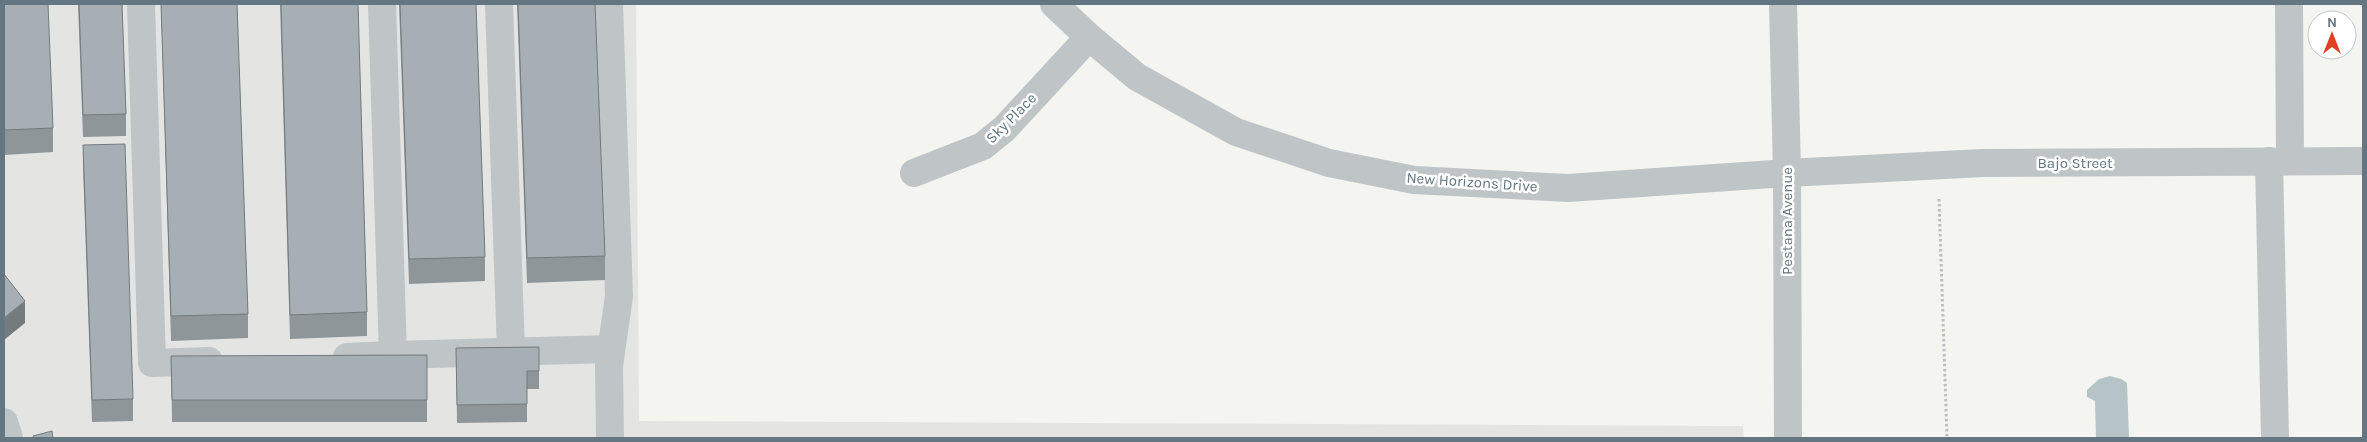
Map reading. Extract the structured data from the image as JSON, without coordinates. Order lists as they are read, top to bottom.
{
  "streets": {
    "street": [
      "Sky Place",
      "Bajo Street",
      "New Horizons Drive",
      "Pestana Avenue"
    ]
  },
  "crossings": [
    ["Sky Place", "New Horizons Drive"],
    ["Bajo Street", "New Horizons Drive"],
    ["Bajo Street", "Pestana Avenue"],
    ["New Horizons Drive", "Pestana Avenue"]
  ],
  "north": "top"
}
